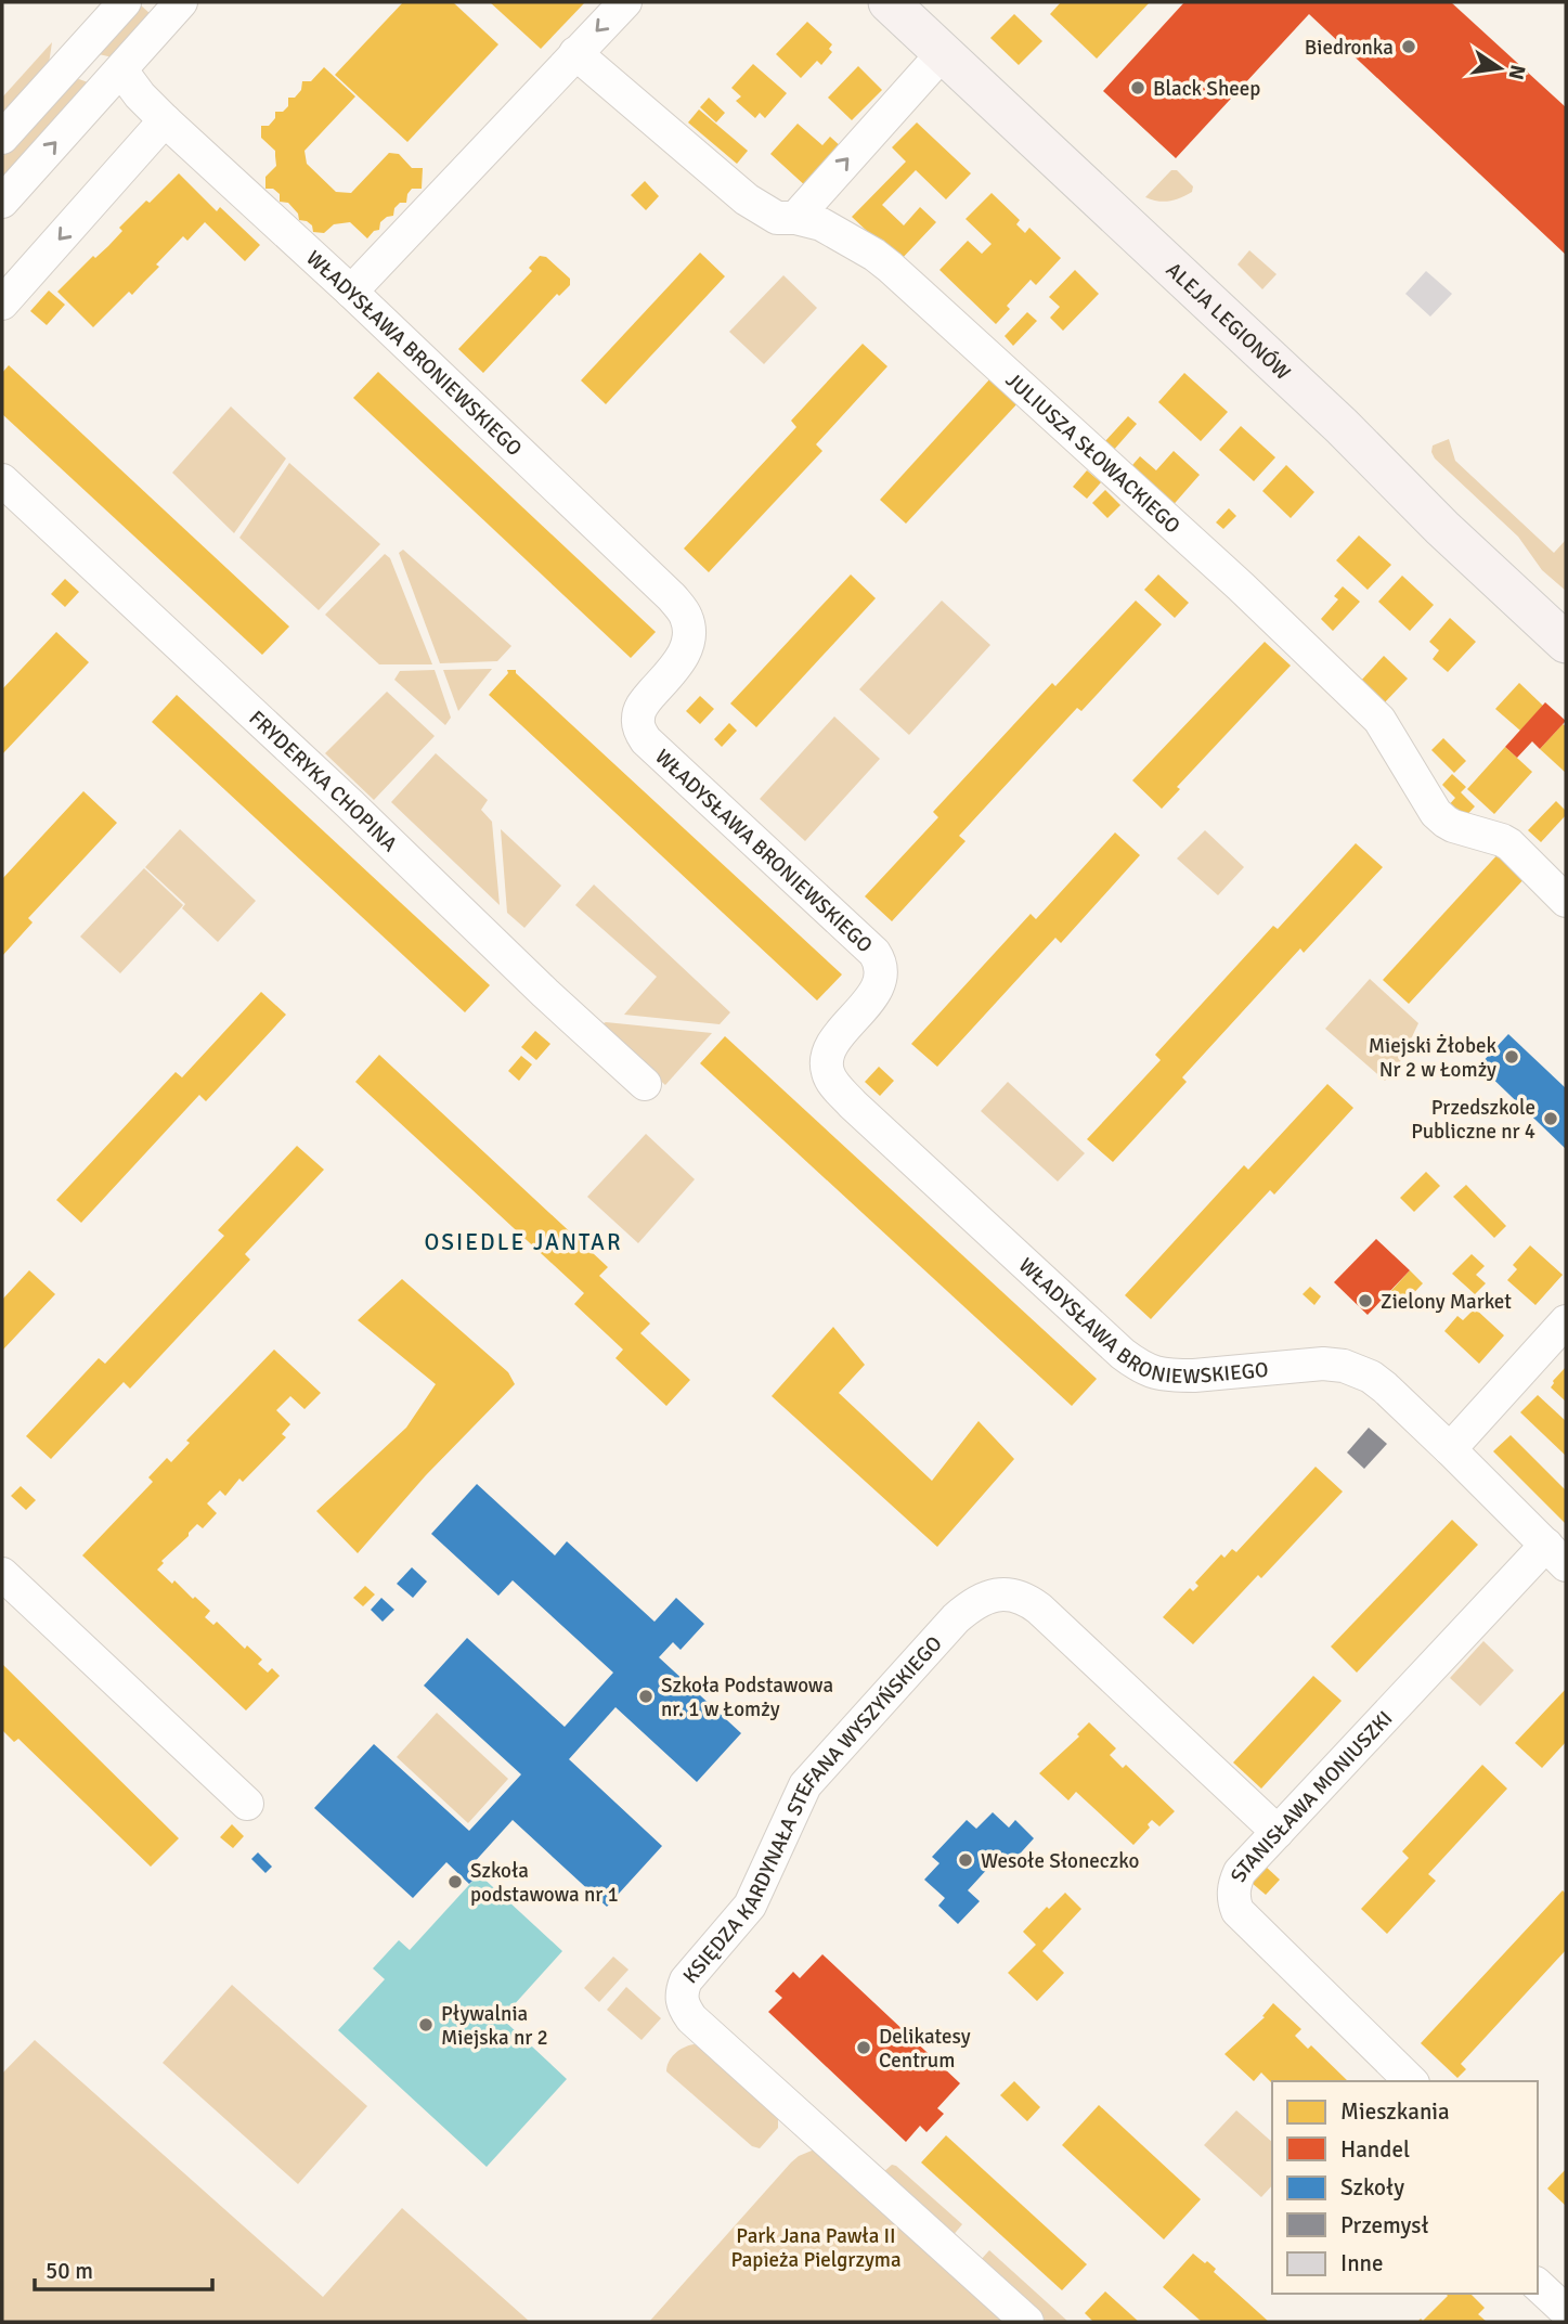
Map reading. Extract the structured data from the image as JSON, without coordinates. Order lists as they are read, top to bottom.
{
  "streets": {
    "main road": ["ALEJA LEGIONÓW"],
    "street": [
      "WŁADYSŁAWA BRONIEWSKIEGO",
      "JULIUSZA SŁOWACKIEGO",
      "FRYDERYKA CHOPINA",
      "STANISŁAWA MONIUSZKI",
      "KSIĘDZA KARDYNAŁA STEFANA WYSZYŃSKIEGO"
    ]
  },
  "crossings": [
    ["WŁADYSŁAWA BRONIEWSKIEGO", "STANISŁAWA MONIUSZKI"],
    ["STANISŁAWA MONIUSZKI", "KSIĘDZA KARDYNAŁA STEFANA WYSZYŃSKIEGO"]
  ],
  "districts": ["OSIEDLE JANTAR"],
  "parks": ["Park Jana Pawła II Papieża Pielgrzyma"],
  "places": [
    "Biedronka",
    "Black Sheep",
    "Miejski Żłobek Nr 2 w Łomży",
    "Przedszkole Publiczne nr 4",
    "Zielony Market",
    "Szkoła Podstawowa nr. 1 w Łomży",
    "Wesołe Słoneczko",
    "Szkoła podstawowa nr 1",
    "Pływalnia Miejska nr 2",
    "Delikatesy Centrum"
  ],
  "legend": [
    "Mieszkania",
    "Handel",
    "Szkoły",
    "Przemysł",
    "Inne"
  ],
  "scale_bar": "50 m",
  "north": "right"
}
